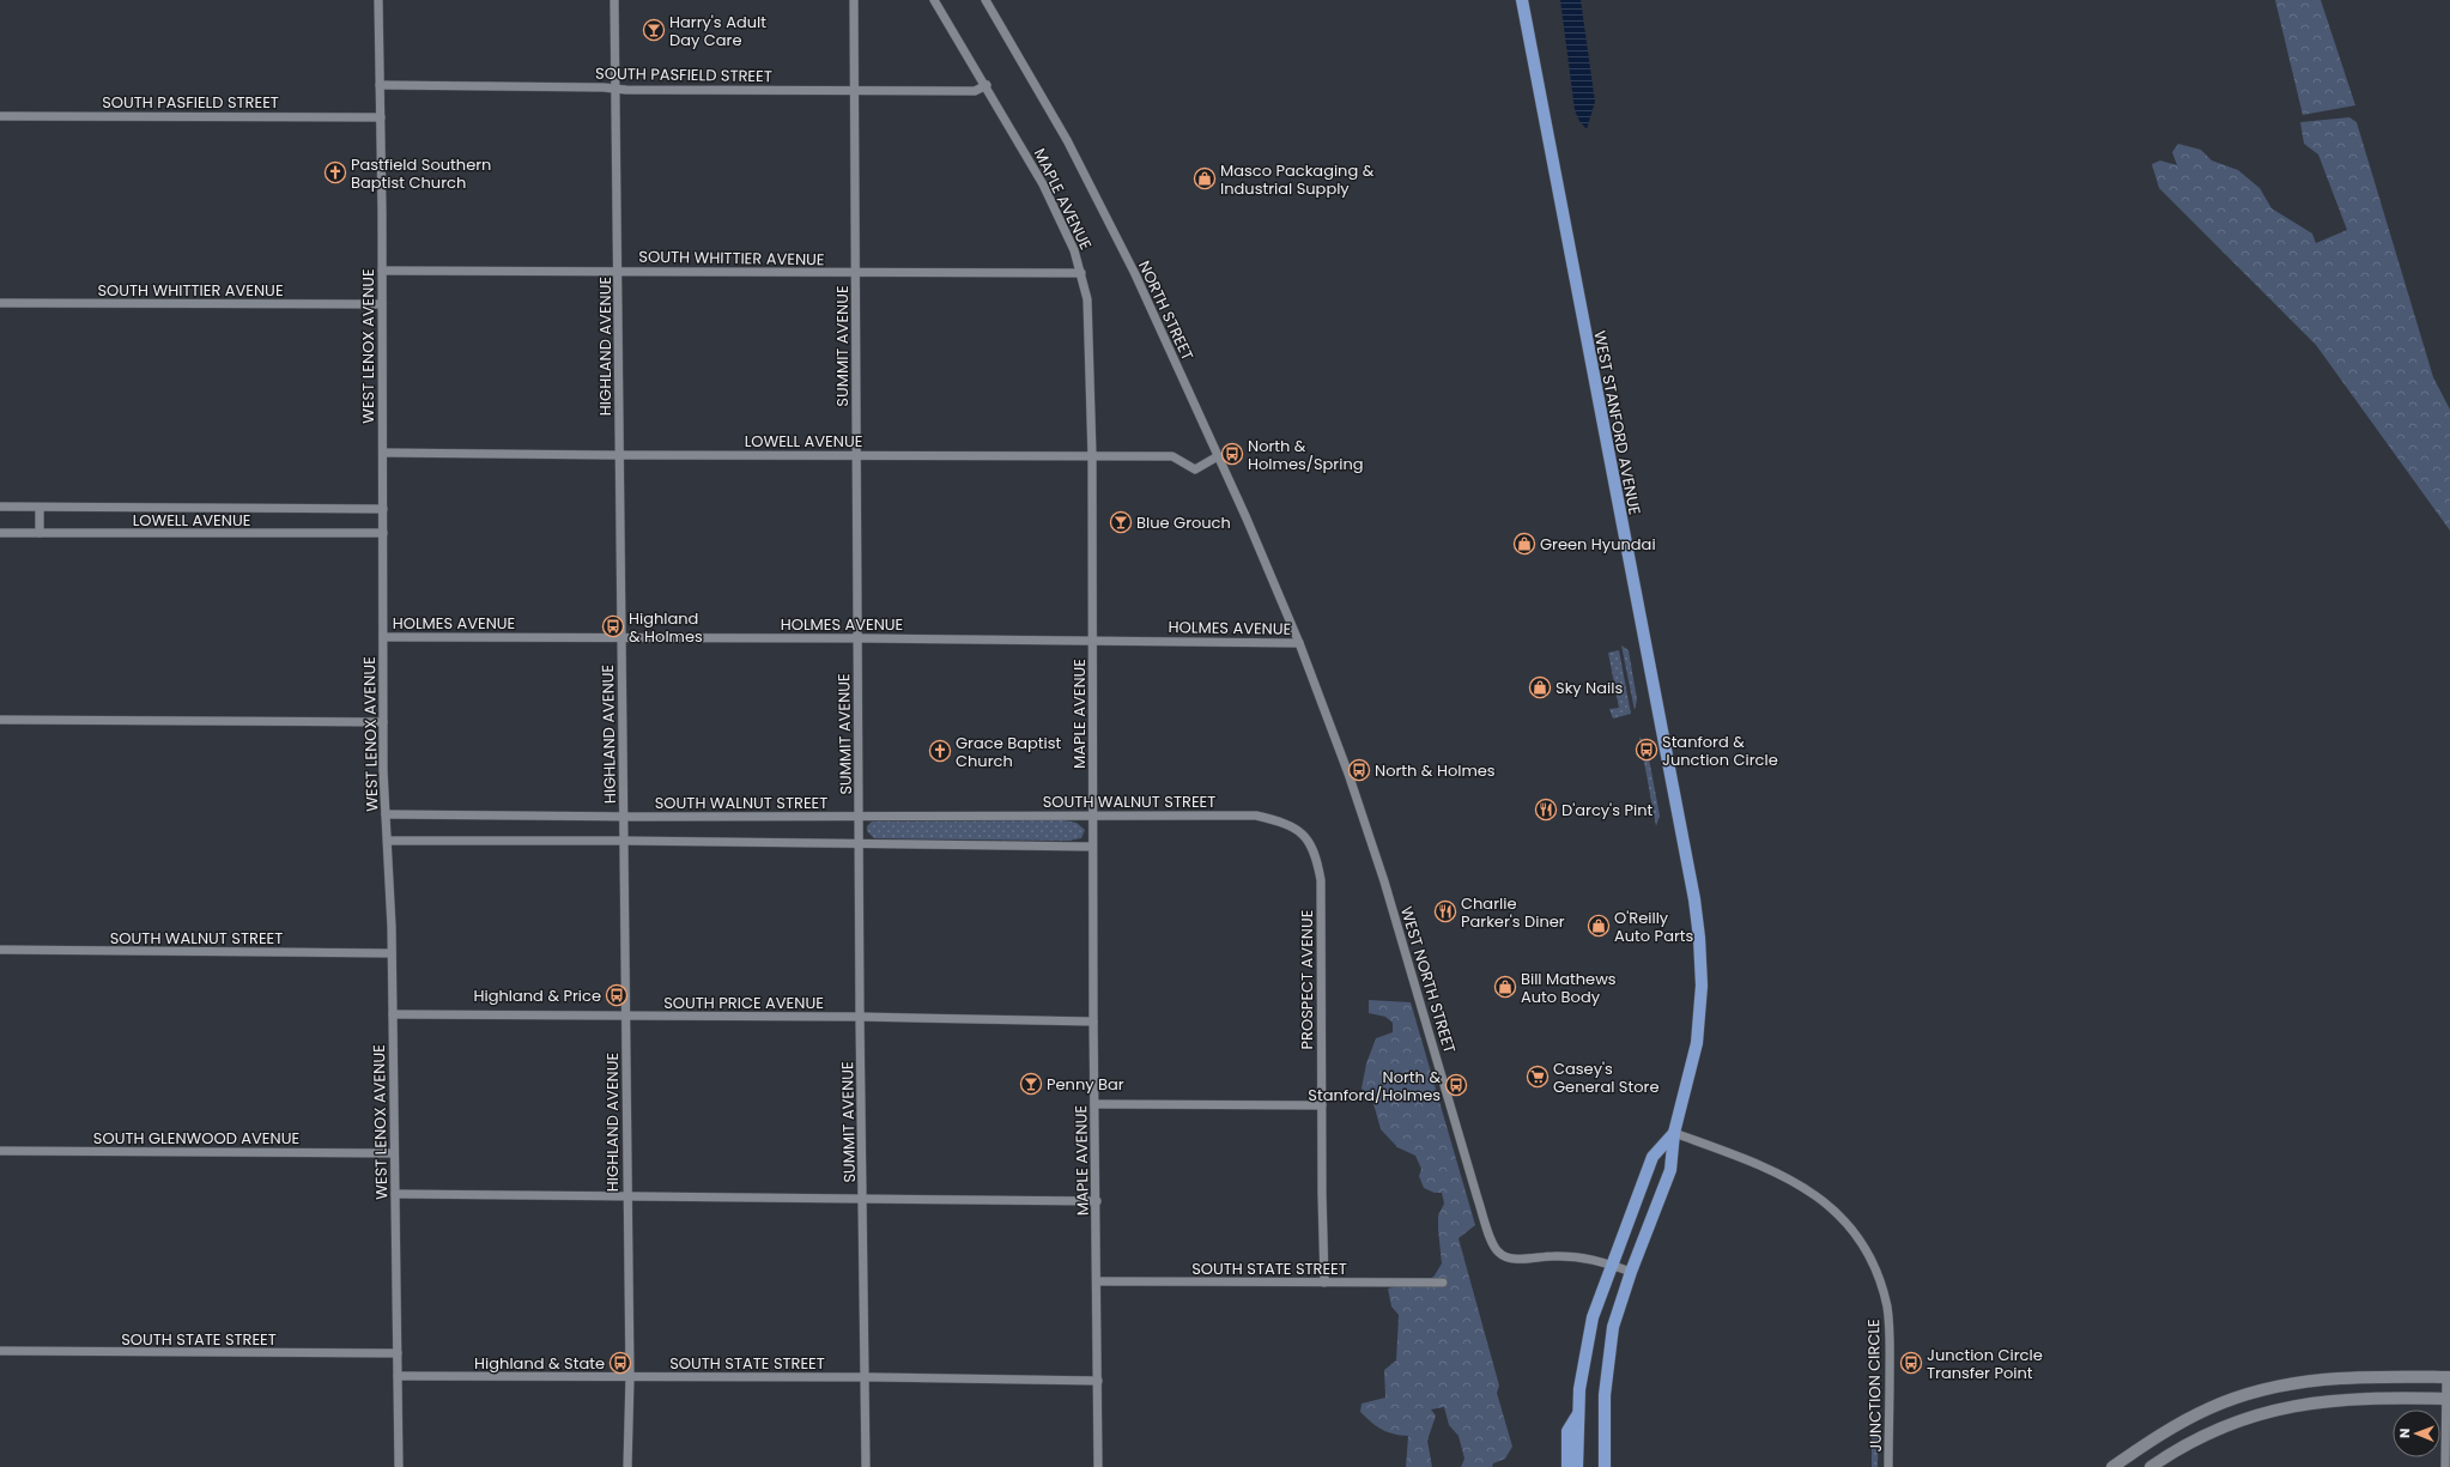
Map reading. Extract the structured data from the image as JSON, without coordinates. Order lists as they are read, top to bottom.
{
  "streets": {
    "main road": ["WEST STANFORD AVENUE"],
    "street": [
      "SOUTH PASFIELD STREET",
      "MAPLE AVENUE",
      "SOUTH WHITTIER AVENUE",
      "NORTH STREET",
      "WEST LENOX AVENUE",
      "HIGHLAND AVENUE",
      "SUMMIT AVENUE",
      "LOWELL AVENUE",
      "HOLMES AVENUE",
      "SOUTH WALNUT STREET",
      "PROSPECT AVENUE",
      "WEST NORTH STREET",
      "SOUTH PRICE AVENUE",
      "SOUTH GLENWOOD AVENUE",
      "SOUTH STATE STREET",
      "JUNCTION CIRCLE"
    ]
  },
  "crossings": [
    ["SOUTH PASFIELD STREET", "MAPLE AVENUE"],
    ["SOUTH PASFIELD STREET", "WEST LENOX AVENUE"],
    ["SOUTH PASFIELD STREET", "HIGHLAND AVENUE"],
    ["SOUTH PASFIELD STREET", "SUMMIT AVENUE"],
    ["MAPLE AVENUE", "SOUTH WHITTIER AVENUE"],
    ["MAPLE AVENUE", "LOWELL AVENUE"],
    ["MAPLE AVENUE", "HOLMES AVENUE"],
    ["MAPLE AVENUE", "SOUTH WALNUT STREET"],
    ["MAPLE AVENUE", "SOUTH PRICE AVENUE"],
    ["MAPLE AVENUE", "SOUTH STATE STREET"],
    ["SOUTH WHITTIER AVENUE", "WEST LENOX AVENUE"],
    ["SOUTH WHITTIER AVENUE", "HIGHLAND AVENUE"],
    ["SOUTH WHITTIER AVENUE", "SUMMIT AVENUE"],
    ["NORTH STREET", "LOWELL AVENUE"],
    ["NORTH STREET", "HOLMES AVENUE"],
    ["NORTH STREET", "WEST NORTH STREET"],
    ["WEST LENOX AVENUE", "LOWELL AVENUE"],
    ["WEST LENOX AVENUE", "HOLMES AVENUE"],
    ["WEST LENOX AVENUE", "SOUTH WALNUT STREET"],
    ["WEST LENOX AVENUE", "SOUTH PRICE AVENUE"],
    ["WEST LENOX AVENUE", "SOUTH GLENWOOD AVENUE"],
    ["WEST LENOX AVENUE", "SOUTH STATE STREET"],
    ["HIGHLAND AVENUE", "LOWELL AVENUE"],
    ["HIGHLAND AVENUE", "HOLMES AVENUE"],
    ["HIGHLAND AVENUE", "SOUTH WALNUT STREET"],
    ["HIGHLAND AVENUE", "SOUTH PRICE AVENUE"],
    ["HIGHLAND AVENUE", "SOUTH STATE STREET"],
    ["SUMMIT AVENUE", "LOWELL AVENUE"],
    ["SUMMIT AVENUE", "HOLMES AVENUE"],
    ["SUMMIT AVENUE", "SOUTH WALNUT STREET"],
    ["SUMMIT AVENUE", "SOUTH PRICE AVENUE"],
    ["SUMMIT AVENUE", "SOUTH STATE STREET"],
    ["WEST STANFORD AVENUE", "WEST NORTH STREET"],
    ["WEST STANFORD AVENUE", "JUNCTION CIRCLE"],
    ["HOLMES AVENUE", "WEST NORTH STREET"],
    ["SOUTH WALNUT STREET", "PROSPECT AVENUE"],
    ["PROSPECT AVENUE", "SOUTH STATE STREET"]
  ],
  "places": {
    "bar": ["Harry's Adult Day Care", "Blue Grouch", "Penny Bar"],
    "church": ["Pastfield Southern Baptist Church", "Grace Baptist Church"],
    "shop": [
      "Masco Packaging & Industrial Supply",
      "Green Hyundai",
      "Sky Nails",
      "O'Reilly Auto Parts",
      "Bill Mathews Auto Body"
    ],
    "bus stop": [
      "North & Holmes/Spring",
      "Highland & Holmes",
      "Stanford & Junction Circle",
      "North & Holmes",
      "Highland & Price",
      "North & Stanford/Holmes",
      "Highland & State",
      "Junction Circle Transfer Point"
    ],
    "restaurant": ["D'arcy's Pint", "Charlie Parker's Diner"],
    "supermarket": ["Casey's General Store"]
  },
  "north": "left"
}
